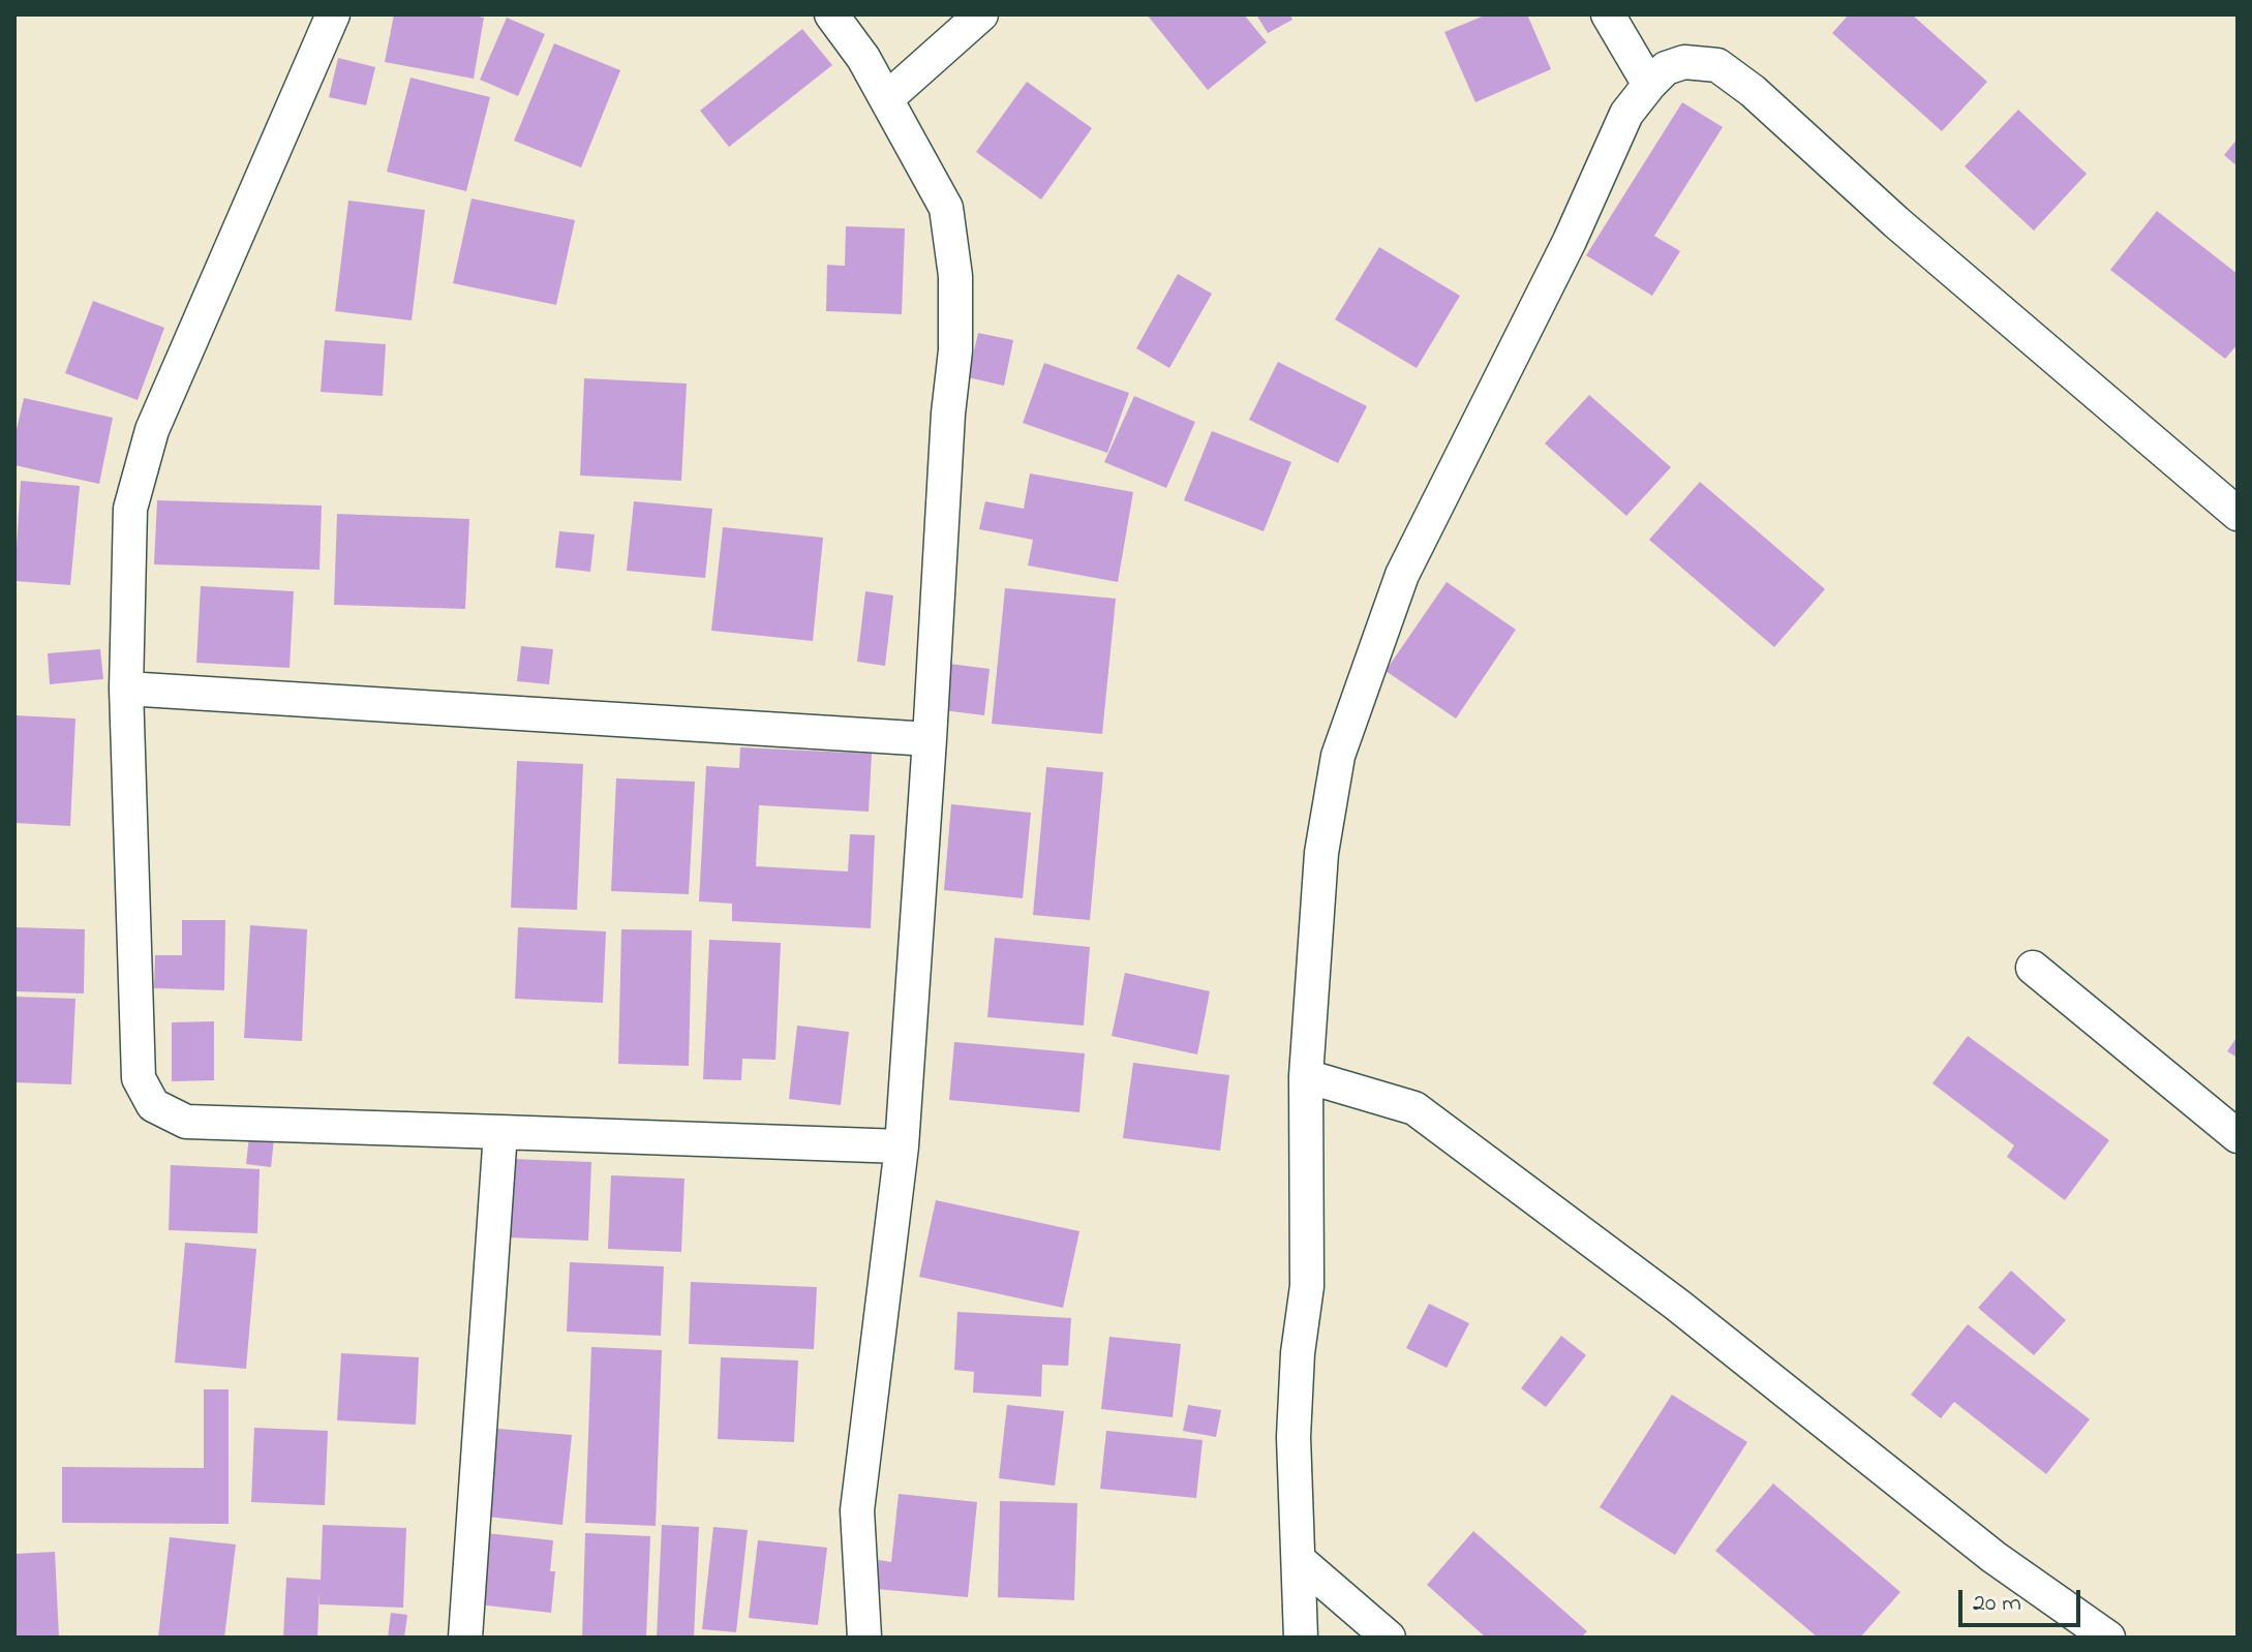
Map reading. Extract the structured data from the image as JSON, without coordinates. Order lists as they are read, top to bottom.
{
  "scale_bar": "20 m"
}
